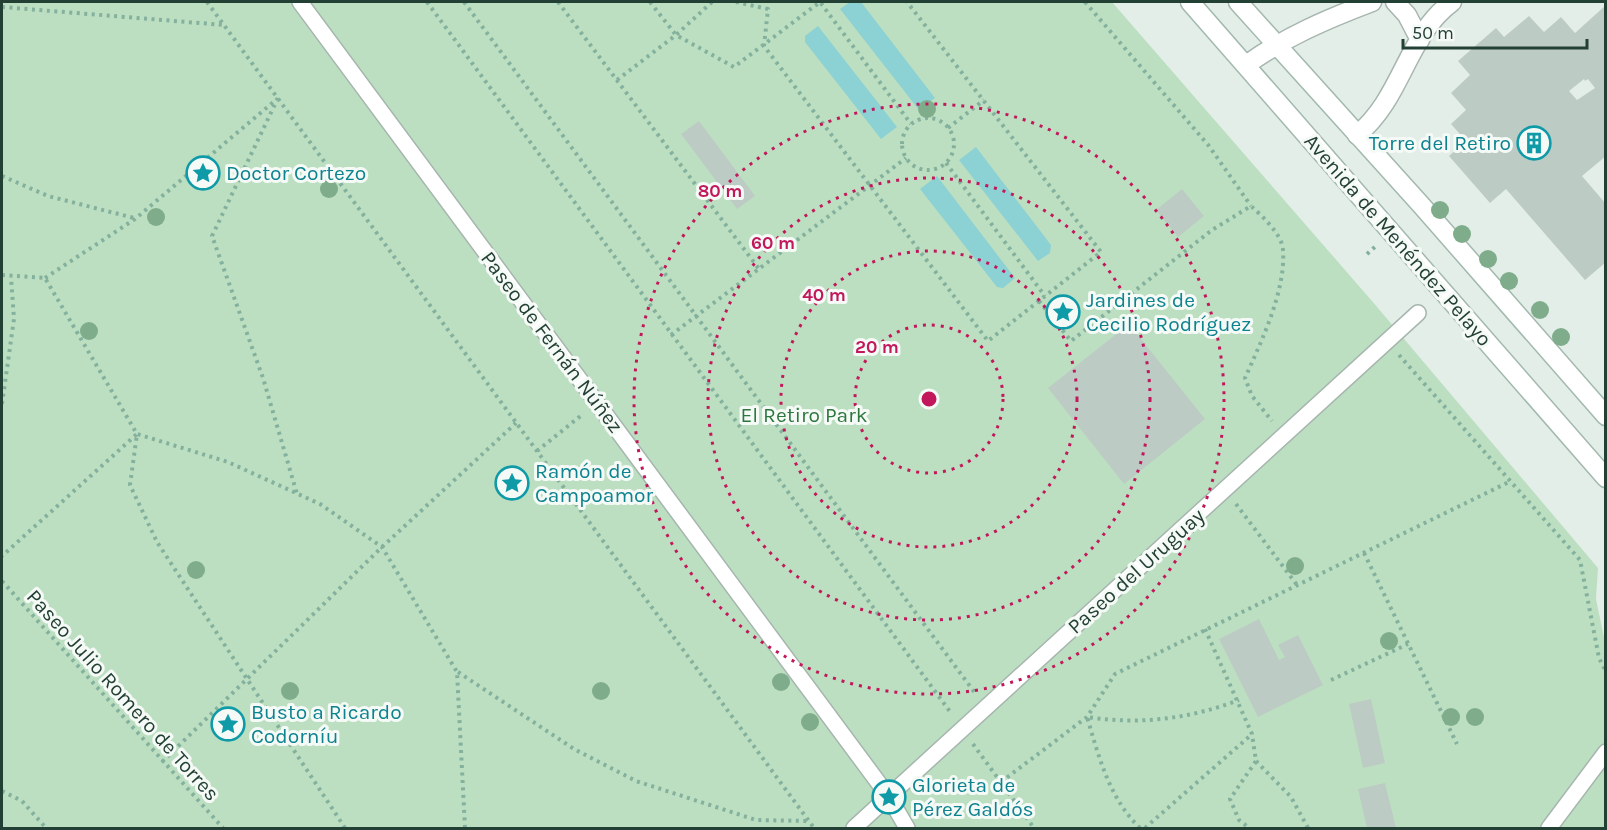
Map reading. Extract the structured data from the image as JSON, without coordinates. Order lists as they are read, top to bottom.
{
  "streets": {
    "main road": ["Avenida de Menéndez Pelayo"],
    "street": ["Paseo de Fernán Núñez", "Paseo del Uruguay"],
    "path": ["Paseo Julio Romero de Torres"]
  },
  "crossings": [
    ["Paseo de Fernán Núñez", "Paseo del Uruguay"]
  ],
  "parks": ["El Retiro Park"],
  "places": {
    "building": ["Torre del Retiro"],
    "place": [
      "Doctor Cortezo",
      "Jardines de Cecilio Rodríguez",
      "Ramón de Campoamor",
      "Busto a Ricardo Codorníu",
      "Glorieta de Pérez Galdós"
    ]
  },
  "scale_bar": "50 m",
  "rings": [
    "80 m",
    "60 m",
    "40 m",
    "20 m"
  ]
}
